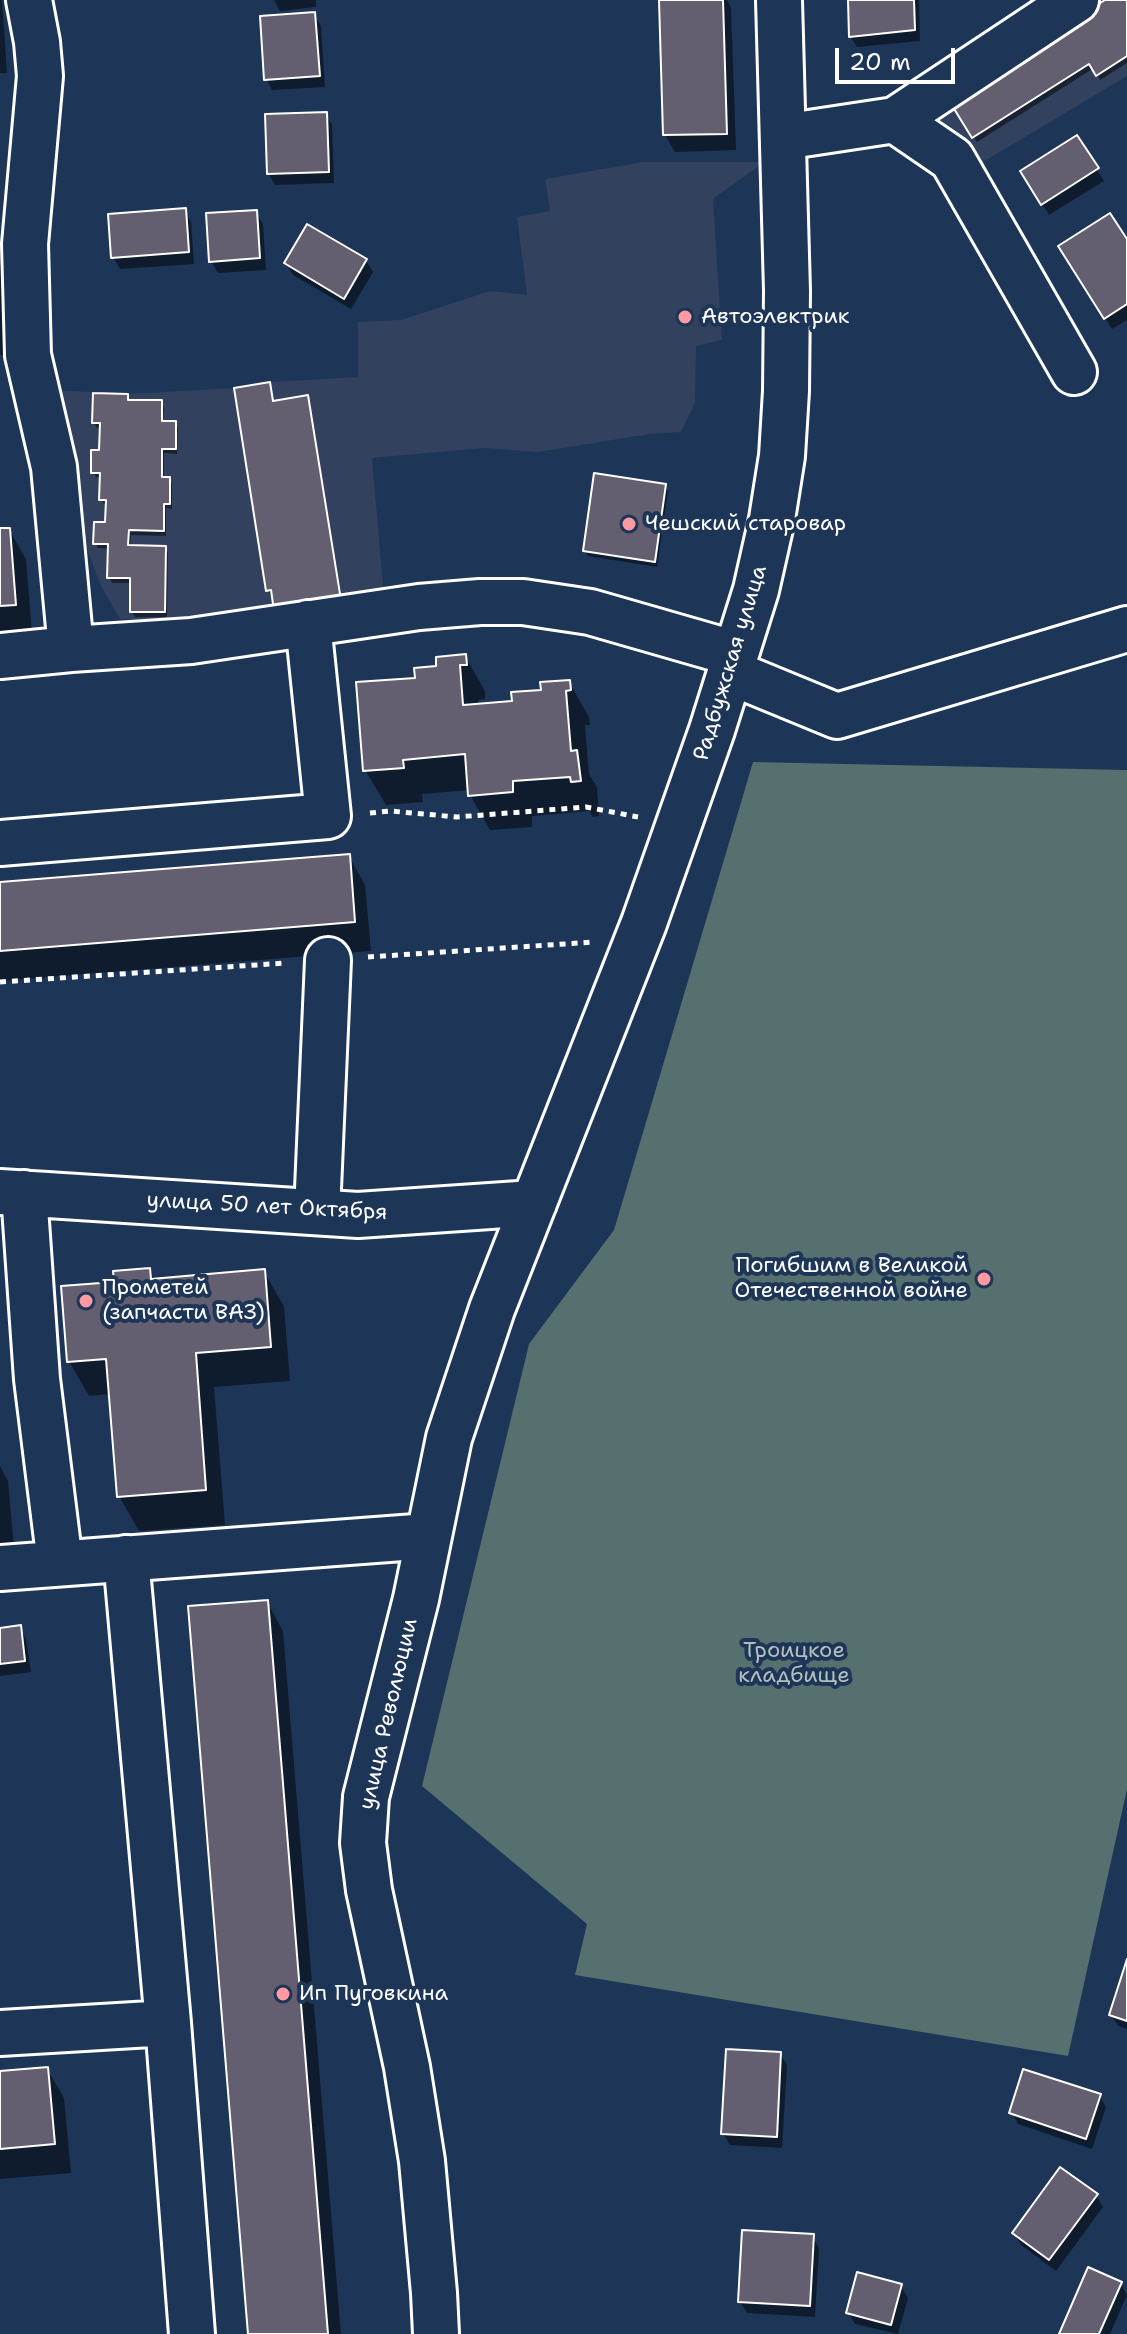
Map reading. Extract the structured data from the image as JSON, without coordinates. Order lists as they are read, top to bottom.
{
  "streets": {
    "street": ["Радбужская улица", "улица 50 лет Октября", "улица Революции"]
  },
  "crossings": [
    ["Радбужская улица", "улица 50 лет Октября"],
    ["Радбужская улица", "улица Революции"],
    ["улица 50 лет Октября", "улица Революции"]
  ],
  "parks": ["Троицкое кладбище"],
  "places": [
    "Автоэлектрик",
    "Чешский старовар",
    "Погибшим в Великой Отечественной войне",
    "Прометей (запчасти ВАЗ)",
    "Ип Пуговкина"
  ],
  "scale_bar": "20 m"
}
